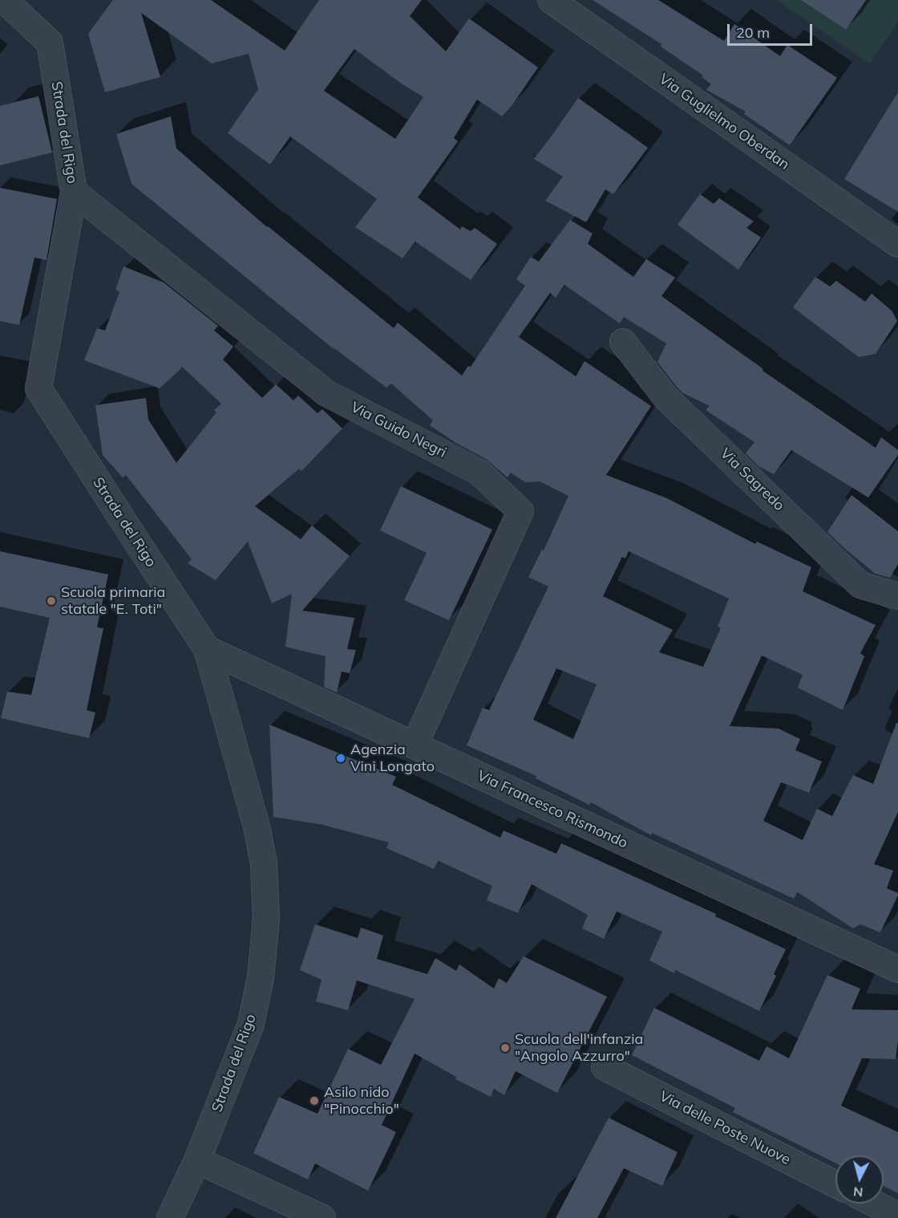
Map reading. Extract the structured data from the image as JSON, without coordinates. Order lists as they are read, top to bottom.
{
  "streets": {
    "street": [
      "Via Guglielmo Oberdan",
      "Strada del Rigo",
      "Via Guido Negri",
      "Via Sagredo",
      "Via Francesco Rismondo",
      "Via delle Poste Nuove"
    ]
  },
  "crossings": [
    ["Strada del Rigo", "Via Guido Negri"],
    ["Strada del Rigo", "Via Francesco Rismondo"],
    ["Via Guido Negri", "Via Francesco Rismondo"]
  ],
  "places": [
    "Scuola primaria statale \"E. Toti\"",
    "Agenzia Vini Longato",
    "Scuola dell'infanzia \"Angolo Azzurro\"",
    "Asilo nido \"Pinocchio\""
  ],
  "scale_bar": "20 m",
  "north": "bottom"
}
